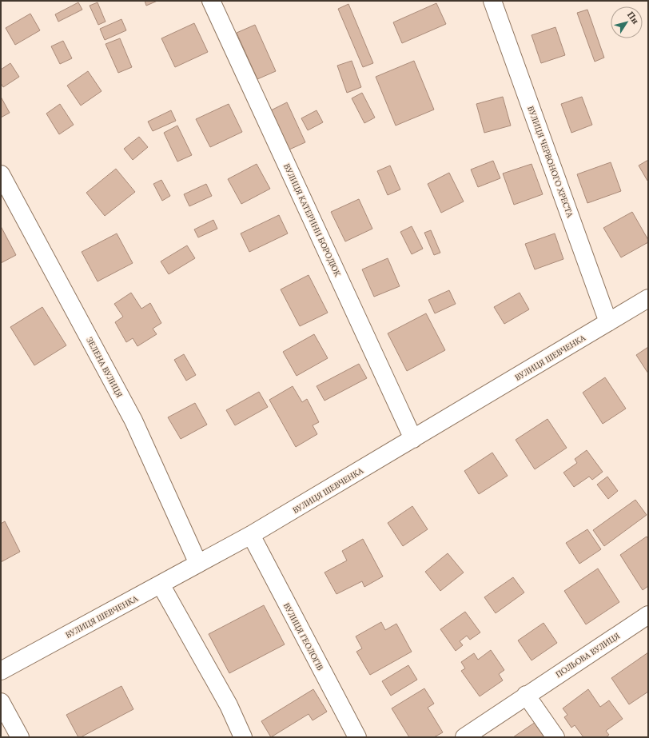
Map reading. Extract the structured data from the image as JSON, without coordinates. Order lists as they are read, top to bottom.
{
  "streets": {
    "street": [
      "ВУЛИЦЯ ЧЕРВОНОГО ХРЕСТА",
      "ВУЛИЦЯ КАТЕРИНИ БОРОДЮК",
      "ВУЛИЦЯ ШЕВЧЕНКА",
      "ЗЕЛЕНА ВУЛИЦЯ",
      "ВУЛИЦЯ ГЕОЛОГІВ",
      "ПОЛЬОВА ВУЛИЦЯ"
    ]
  },
  "crossings": [
    ["ВУЛИЦЯ ЧЕРВОНОГО ХРЕСТА", "ВУЛИЦЯ ШЕВЧЕНКА"],
    ["ВУЛИЦЯ КАТЕРИНИ БОРОДЮК", "ВУЛИЦЯ ШЕВЧЕНКА"],
    ["ВУЛИЦЯ ШЕВЧЕНКА", "ЗЕЛЕНА ВУЛИЦЯ"],
    ["ВУЛИЦЯ ШЕВЧЕНКА", "ВУЛИЦЯ ГЕОЛОГІВ"]
  ],
  "north": "top right"
}
